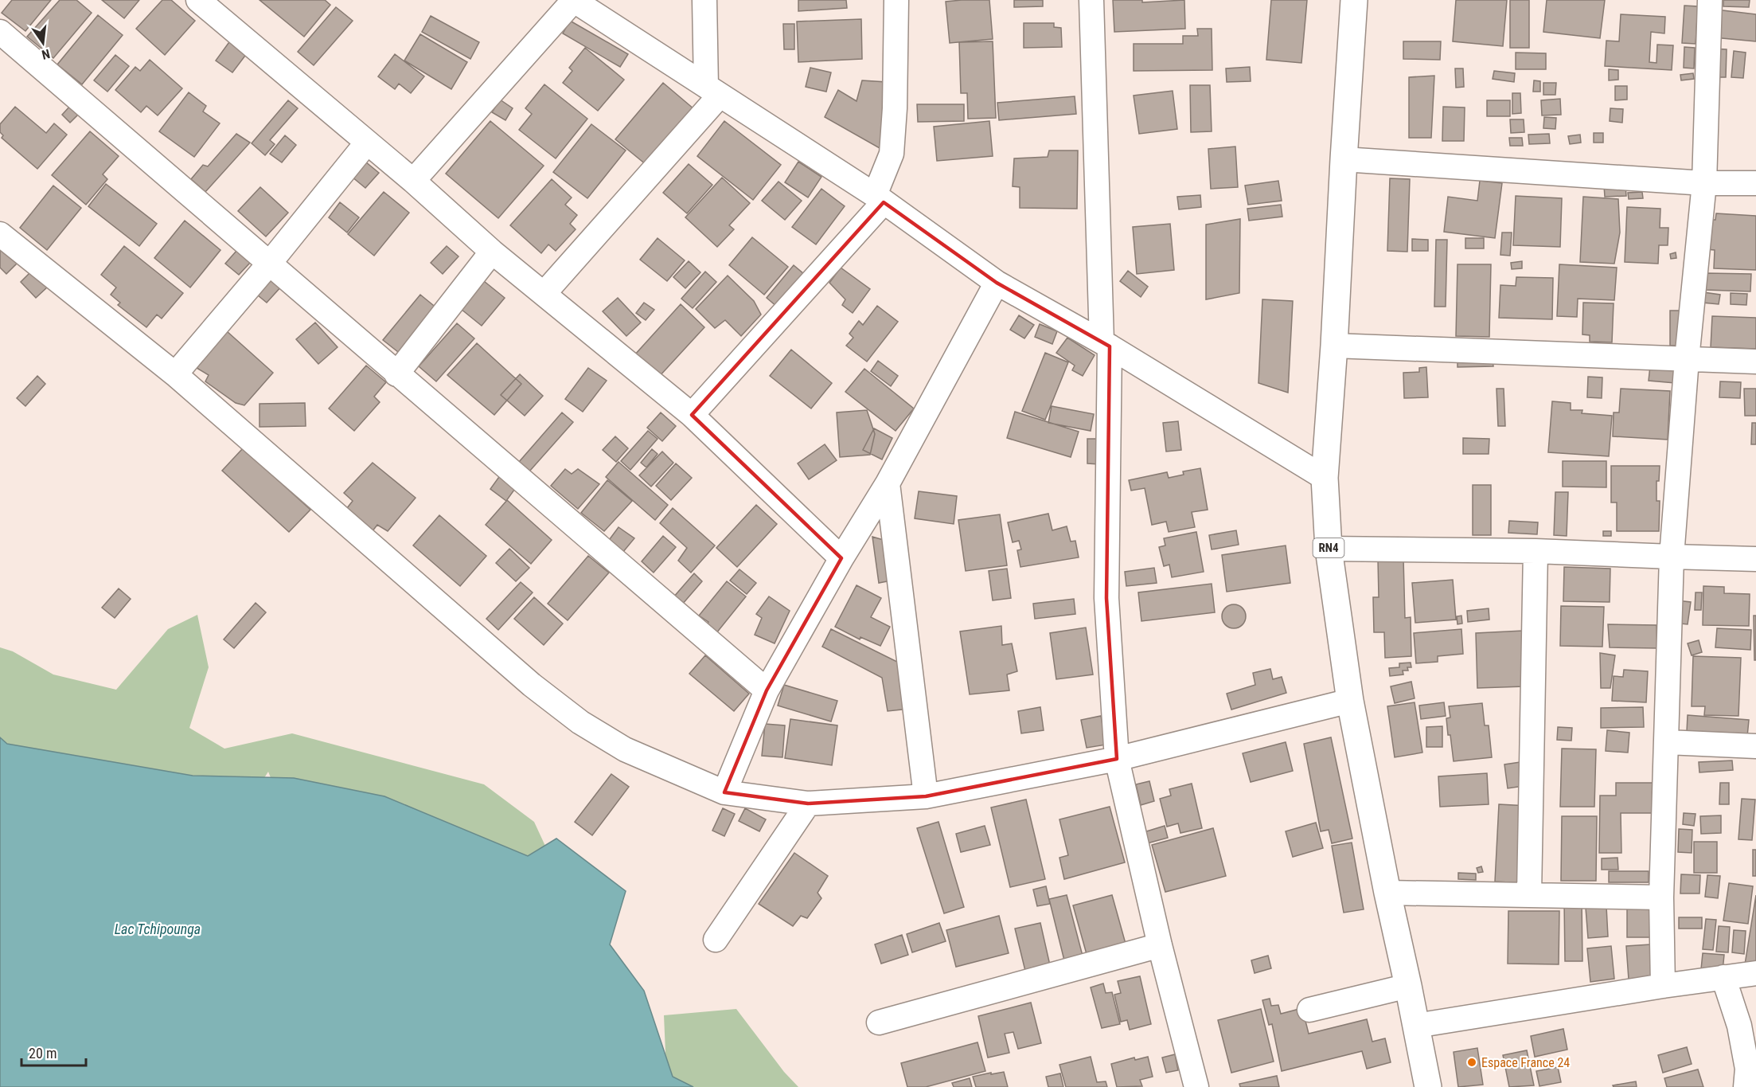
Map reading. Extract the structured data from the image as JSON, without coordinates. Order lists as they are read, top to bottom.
{
  "streets": {
    "highway": ["RN4"]
  },
  "water": ["Lac Tchipounga"],
  "places": ["Espace France 24"],
  "scale_bar": "20 m",
  "north": "bottom"
}
